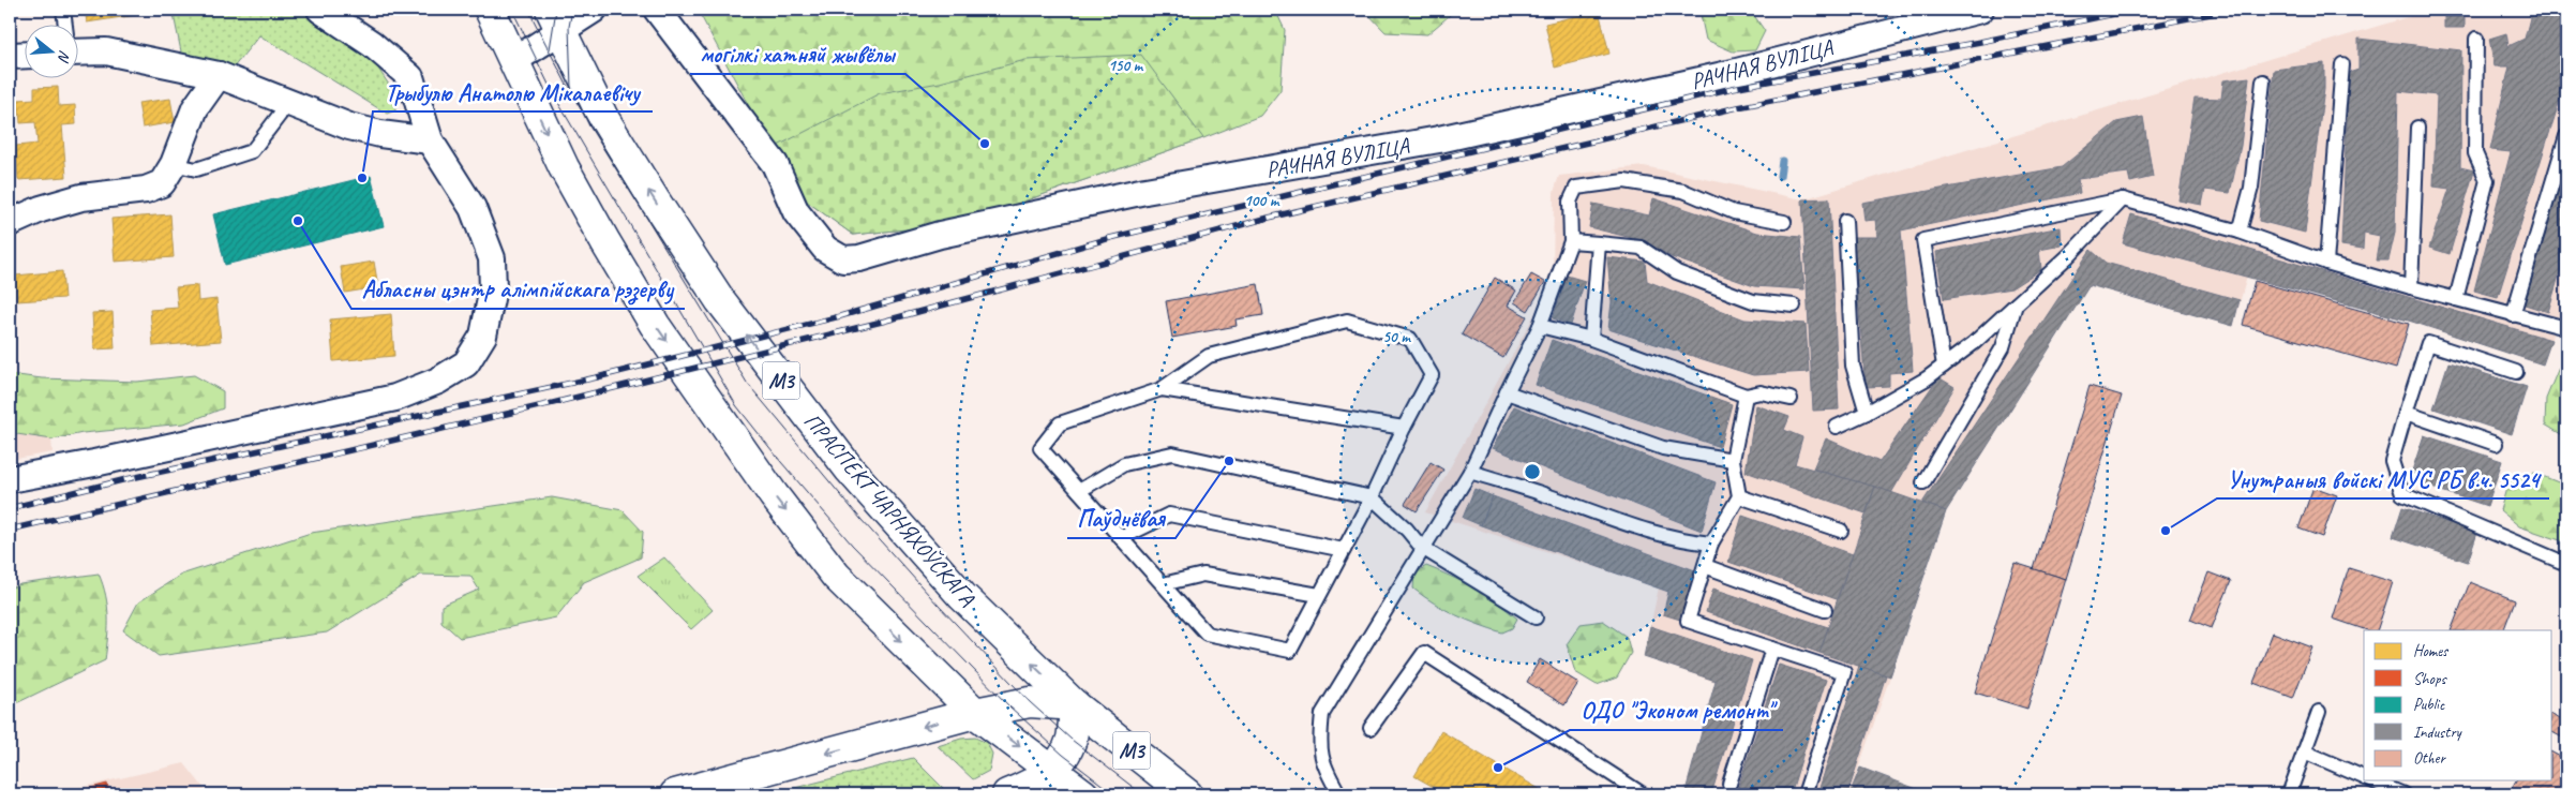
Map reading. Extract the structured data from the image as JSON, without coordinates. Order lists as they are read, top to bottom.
{
  "streets": {
    "main road": ["М3", "ПРАСПЕКТ ЧАРНЯХОЎСКАГА"],
    "street": ["РАЧНАЯ ВУЛІЦА"]
  },
  "places": [
    "могілкі хатняй жывёлы",
    "Трыбулю Анатолю Мікалаевічу",
    "Абласны цэнтр алімпійскага рэзерву",
    "Паўднёвая",
    "Унутраныя войскі МУС РБ в.ч. 5524",
    "ОДО \"Эконом ремонт\""
  ],
  "legend": [
    "Homes",
    "Shops",
    "Public",
    "Industry",
    "Other"
  ],
  "north": "right",
  "rings": ["150 m", "100 m", "50 m"]
}
